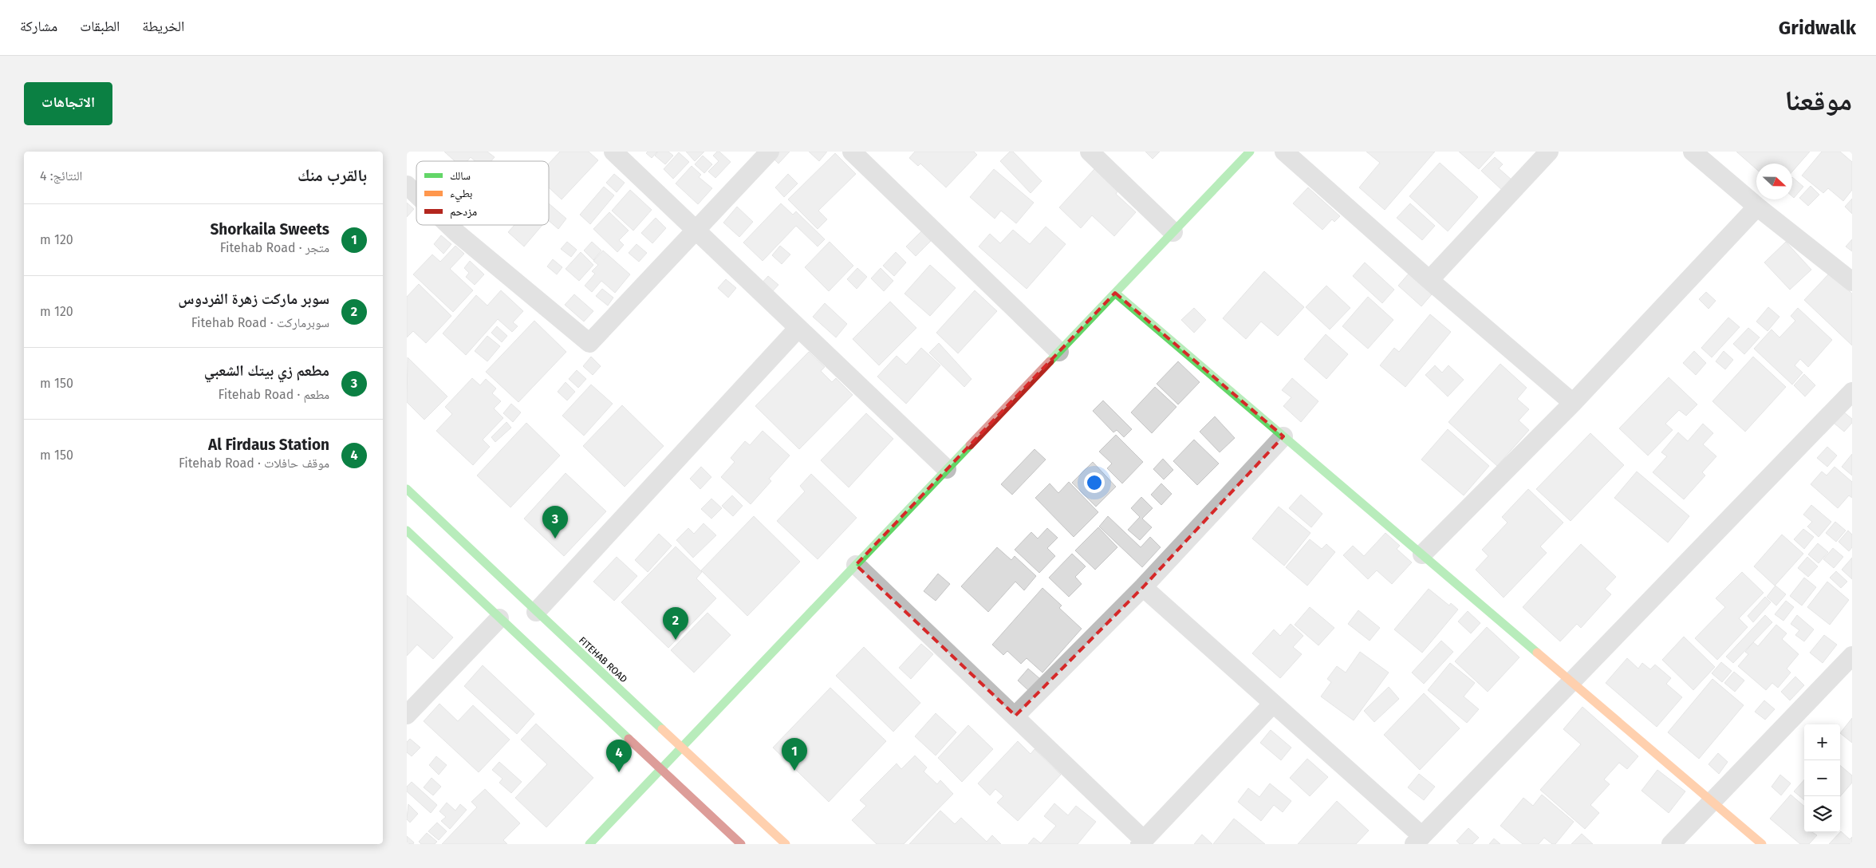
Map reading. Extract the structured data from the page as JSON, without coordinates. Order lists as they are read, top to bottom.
{
  "streets": {
    "street": ["FITEHAB ROAD"]
  },
  "legend": ["سالك", "بطيء", "مزدحم"],
  "north": "right",
  "page": {
    "header": "Gridwalk",
    "nav": ["الخريطة", "الطبقات", "مشاركة"],
    "title": "موقعنا",
    "buttons": "الاتجاهات",
    "heading": ["بالقرب منك", "النتائج: 4"],
    "list": [
      {
        "mark": "1",
        "name": "Shorkaila Sweets",
        "note": "متجر · Fitehab Road",
        "value": "120 m"
      },
      {
        "mark": "2",
        "name": "سوبر ماركت زهرة الفردوس",
        "note": "سوبرماركت · Fitehab Road",
        "value": "120 m"
      },
      {
        "mark": "3",
        "name": "مطعم زي بيتك الشعبي",
        "note": "مطعم · Fitehab Road",
        "value": "150 m"
      },
      {
        "mark": "4",
        "name": "Al Firdaus Station",
        "note": "موقف حافلات · Fitehab Road",
        "value": "150 m"
      }
    ],
    "pins": [
      "3",
      "2",
      "1",
      "4"
    ],
    "map_buttons": ["+", "−"]
  }
}
